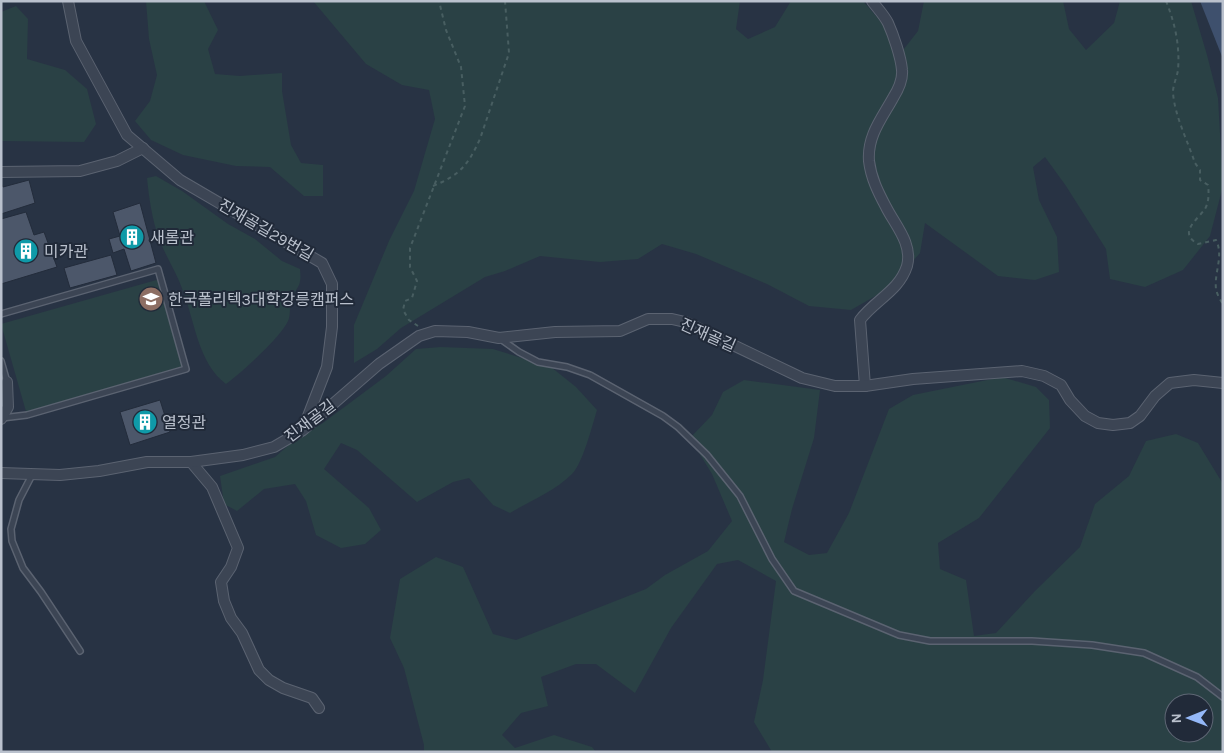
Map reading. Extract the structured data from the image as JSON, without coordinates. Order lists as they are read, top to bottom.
{
  "streets": {
    "street": ["진재골길29번길", "진재골길"]
  },
  "crossings": [
    ["진재골길29번길", "진재골길"]
  ],
  "places": {
    "building": ["새롬관", "미카관", "열정관"],
    "school or university": ["한국폴리텍3대학강릉캠퍼스"]
  },
  "north": "left"
}
